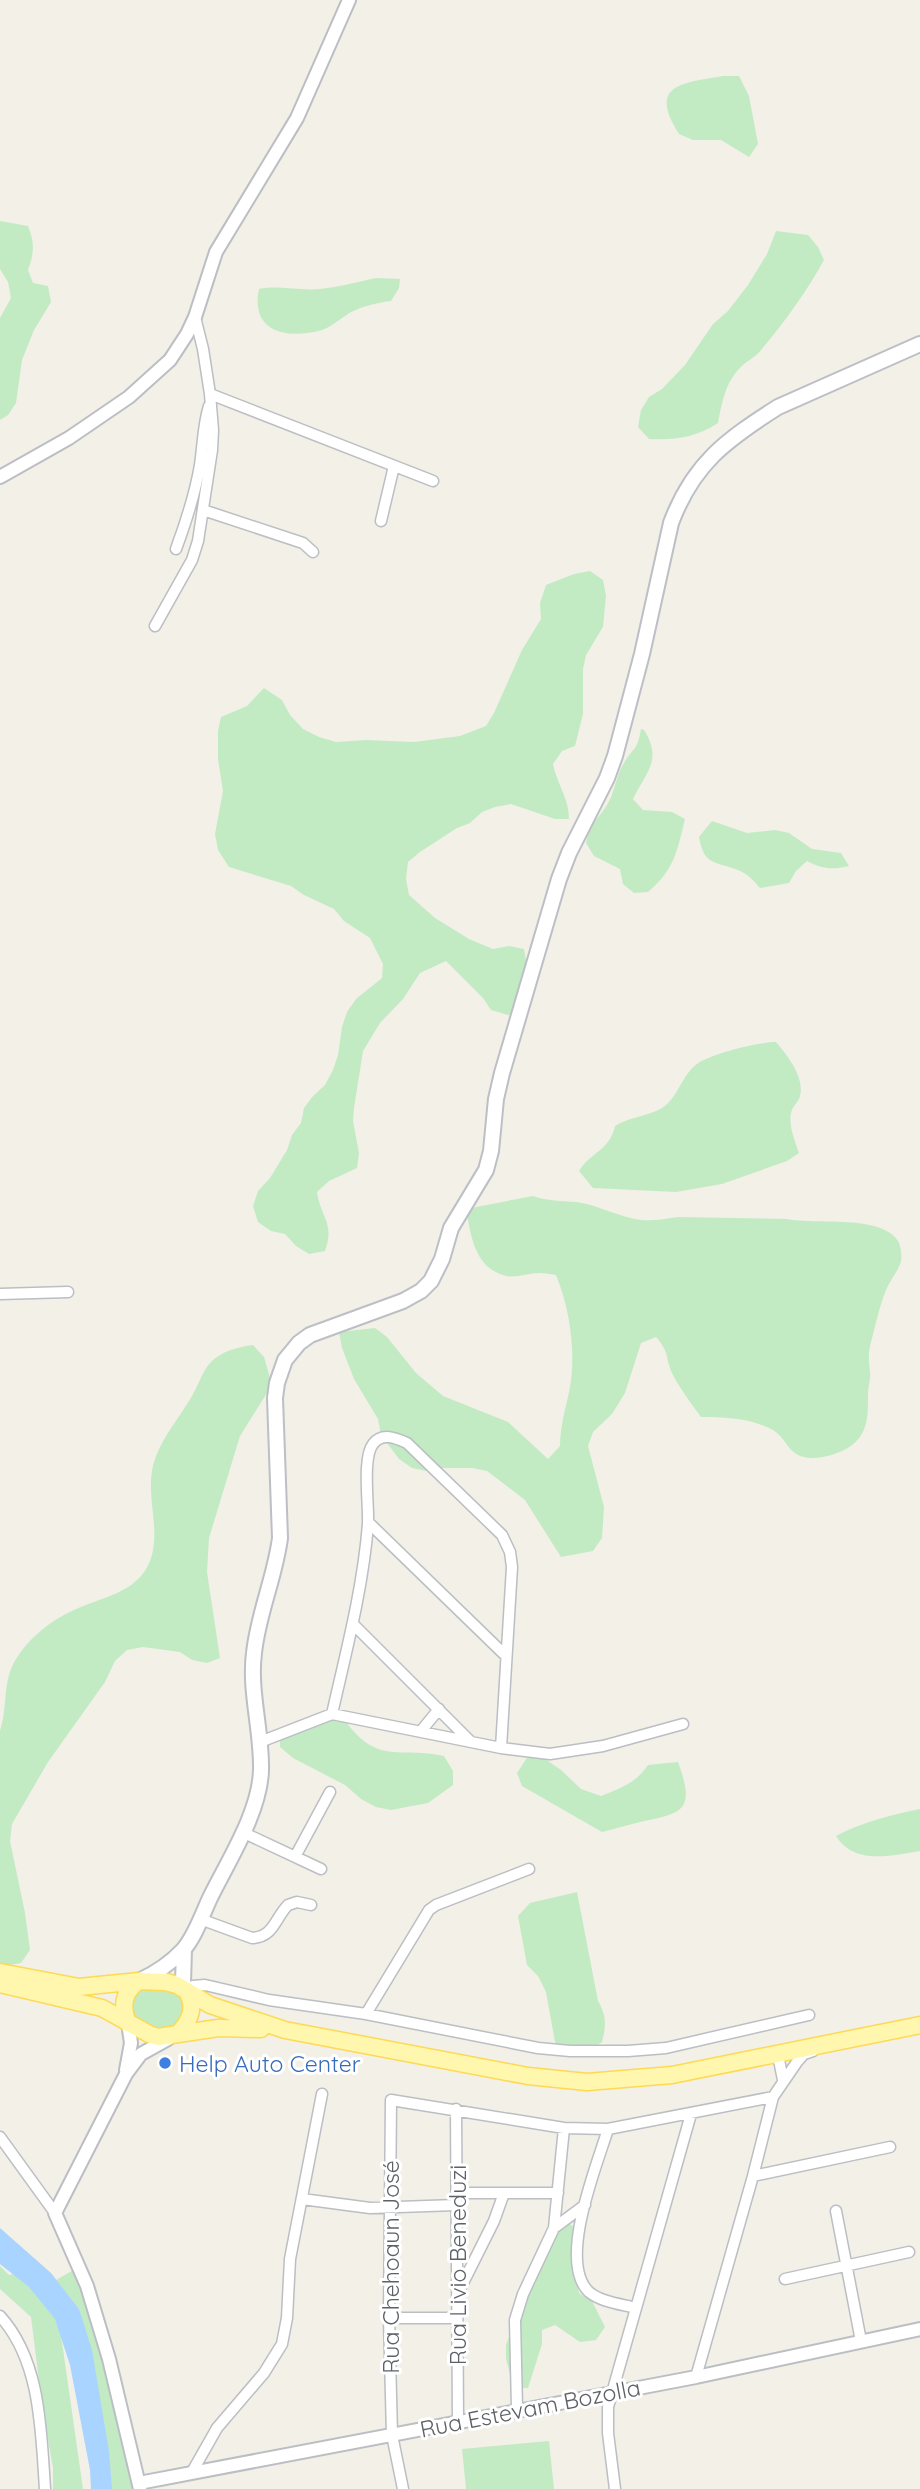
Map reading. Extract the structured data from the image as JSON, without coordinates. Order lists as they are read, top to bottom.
{
  "streets": {
    "street": ["Rua Livio Beneduzi", "Rua Chehoaun José", "Rua Estevam Bozolla"]
  },
  "crossings": [
    ["Rua Livio Beneduzi", "Rua Chehoaun José"],
    ["Rua Livio Beneduzi", "Rua Estevam Bozolla"],
    ["Rua Chehoaun José", "Rua Estevam Bozolla"]
  ],
  "places": ["Help Auto Center"]
}
